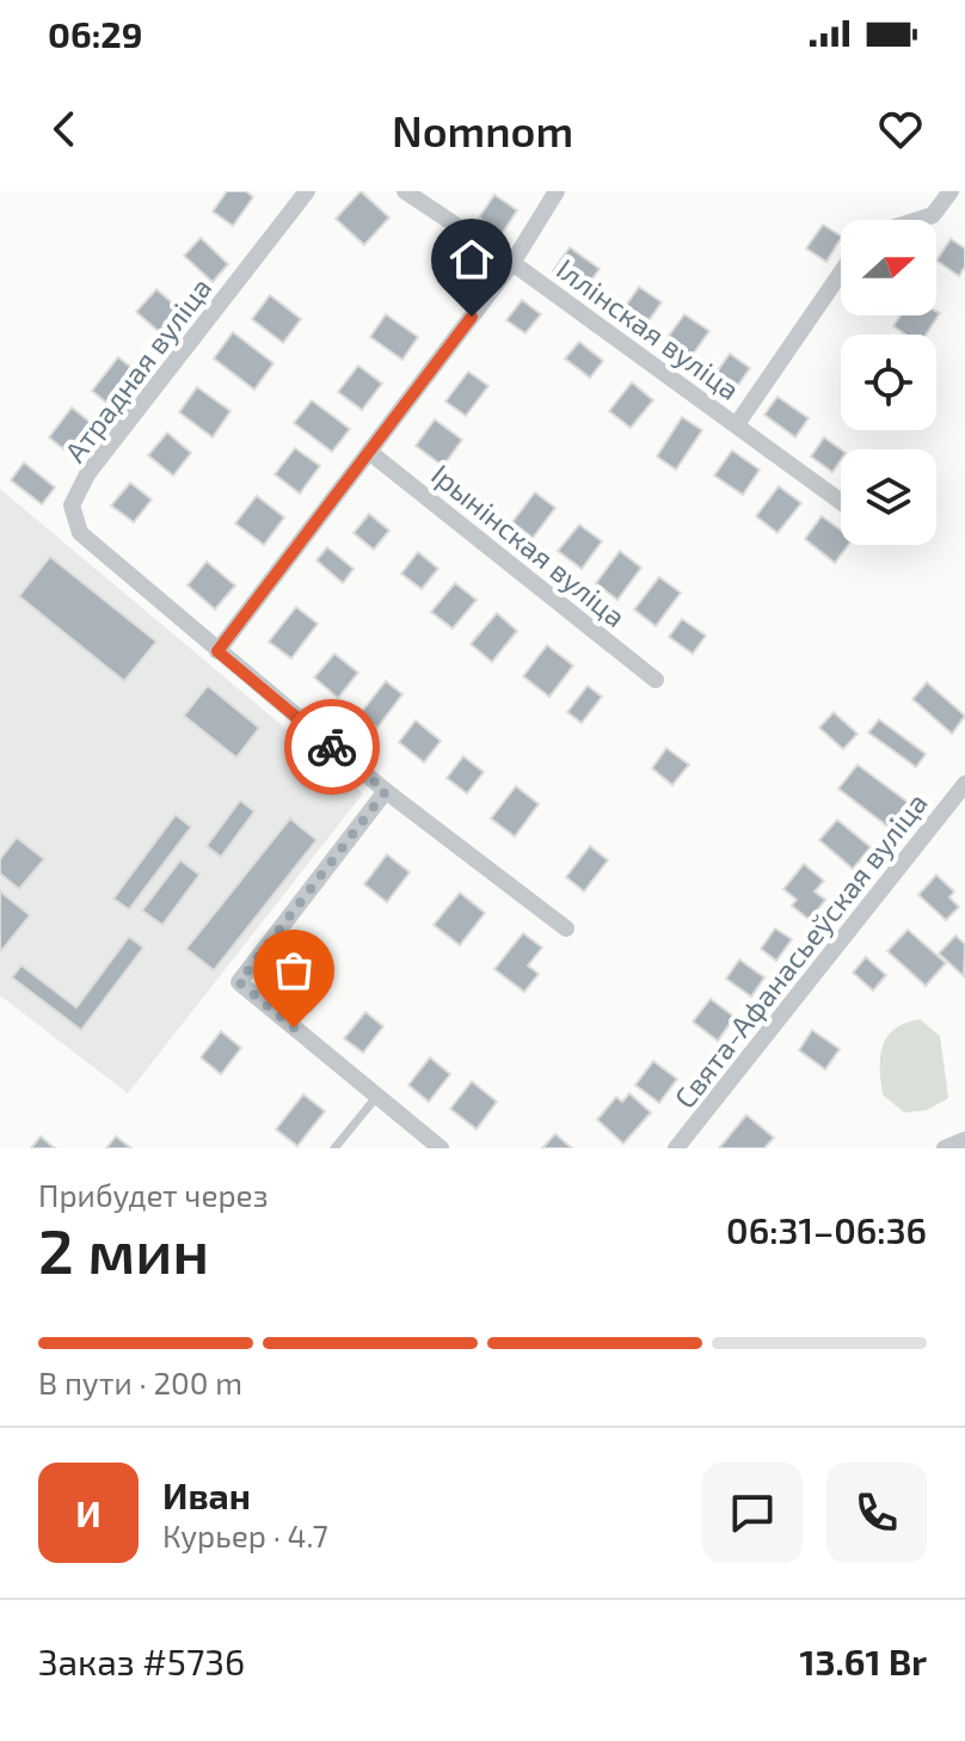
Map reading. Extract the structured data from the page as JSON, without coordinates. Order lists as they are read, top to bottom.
{
  "streets": {
    "street": [
      "Іллінская вуліца",
      "Атрадная вуліца",
      "Ірынінская вуліца",
      "Свята-Афанасьеўская вуліца"
    ]
  },
  "north": "right",
  "page": {
    "status": "06:29",
    "header": "Nomnom",
    "heading": ["2 мин", "Прибудет через", "06:31–06:36"],
    "panel": [
      "Иван",
      "Курьер · 4.7",
      "Заказ #5736",
      "13.61 Br"
    ],
    "bar": "В пути · 200 m",
    "round": "И"
  }
}
